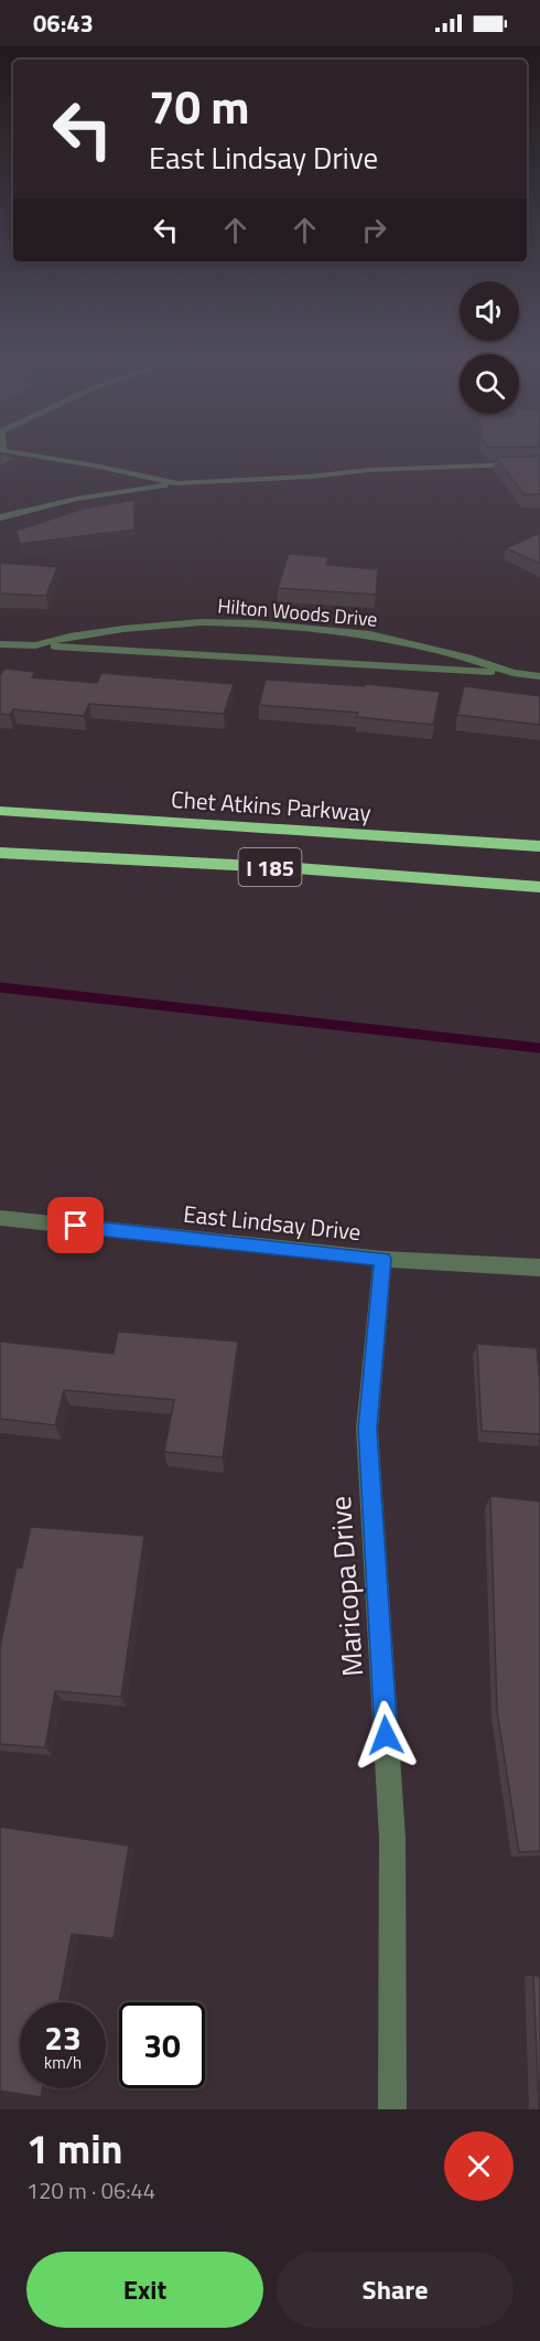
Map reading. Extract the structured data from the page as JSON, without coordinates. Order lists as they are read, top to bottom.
{
  "streets": {
    "highway": ["Chet Atkins Parkway", "I 185"],
    "street": ["Hilton Woods Drive", "East Lindsay Drive", "Maricopa Drive"]
  },
  "crossings": [
    ["East Lindsay Drive", "Maricopa Drive"]
  ],
  "page": {
    "status": "06:43",
    "turn": ["70 m", "East Lindsay Drive"],
    "speed": "23 km/h",
    "limit": "30",
    "heading": ["1 min", "120 m · 06:44"],
    "buttons": ["Exit", "Share"]
  }
}
